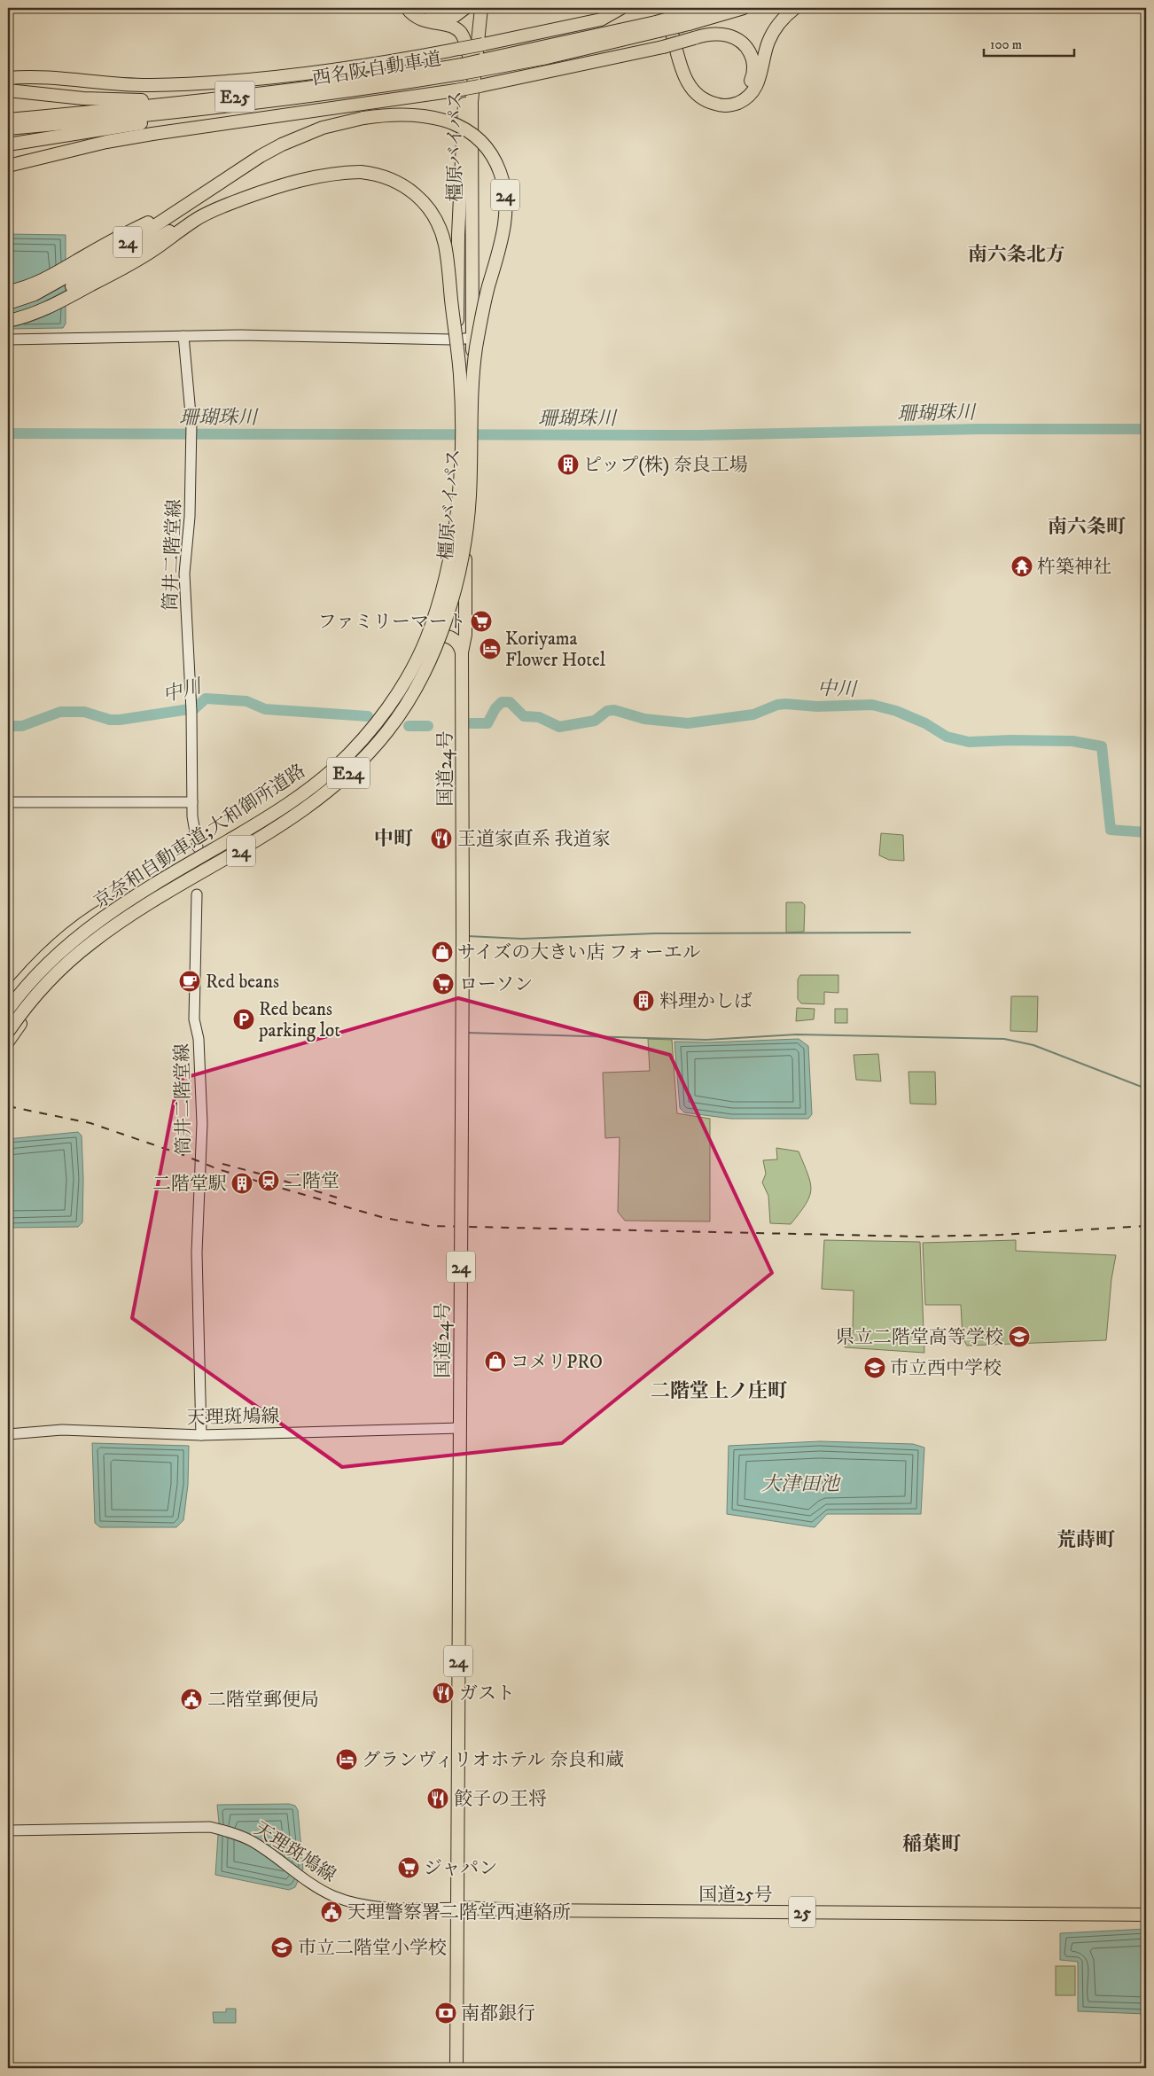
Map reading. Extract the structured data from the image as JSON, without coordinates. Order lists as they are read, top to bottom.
{
  "streets": {
    "highway": [
      "西名阪自動車道",
      "E25",
      "橿原バイパス",
      "24",
      "国道24号",
      "E24",
      "京奈和自動車道;大和御所道路",
      "国道25号",
      "25"
    ],
    "main road": ["筒井二階堂線", "天理斑鳩線"]
  },
  "crossings": [
    ["西名阪自動車道", "橿原バイパス"],
    ["橿原バイパス", "24"],
    ["24", "国道24号"],
    ["24", "京奈和自動車道;大和御所道路"],
    ["筒井二階堂線", "天理斑鳩線"],
    ["国道24号", "天理斑鳩線"],
    ["国道24号", "国道25号"],
    ["天理斑鳩線", "国道25号"]
  ],
  "districts": [
    "南六条北方",
    "南六条町",
    "中町",
    "二階堂上ノ庄町",
    "荒蒔町",
    "稲葉町"
  ],
  "water": ["珊瑚珠川", "中川", "大津田池"],
  "places": {
    "building": ["ピップ(株) 奈良工場", "料理かしば", "二階堂駅"],
    "temple": ["杵築神社"],
    "supermarket": ["ファミリーマート", "ローソン", "ジャパン"],
    "hotel": ["Koriyama Flower Hotel", "グランヴィリオホテル 奈良和蔵"],
    "restaurant": ["王道家直系 我道家", "ガスト", "餃子の王将"],
    "shop": ["サイズの大きい店 フォーエル", "コメリPRO"],
    "cafe": ["Red beans"],
    "parking": ["Red beans parking lot"],
    "station": ["二階堂"],
    "school or university": ["県立二階堂高等学校", "市立西中学校", "市立二階堂小学校"],
    "public building": ["二階堂郵便局", "天理警察署二階堂西連絡所"],
    "bank": ["南都銀行"]
  },
  "scale_bar": "100 m"
}
